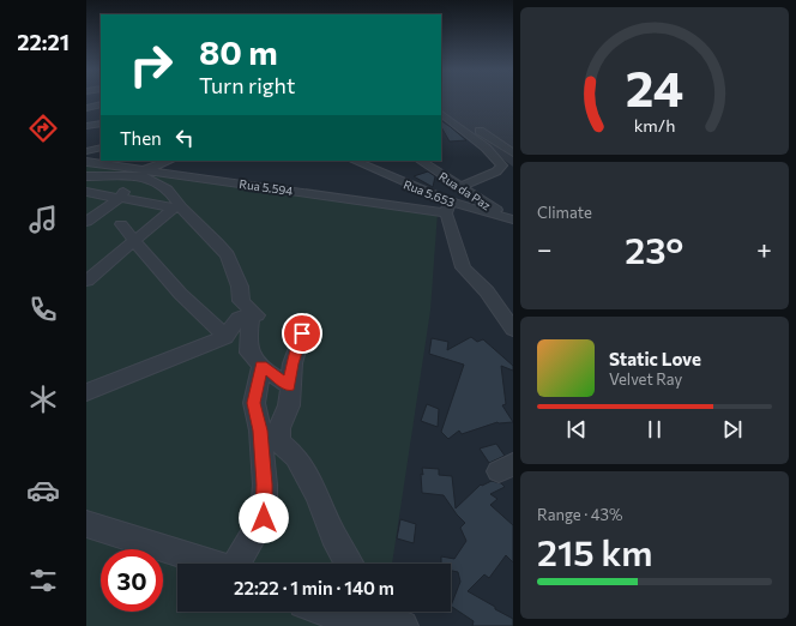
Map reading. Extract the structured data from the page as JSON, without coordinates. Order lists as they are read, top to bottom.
{
  "streets": {
    "street": ["Rua 5.594", "Rua da Paz", "Rua 5.653"]
  },
  "crossings": [
    ["Rua 5.594", "Rua 5.653"],
    ["Rua da Paz", "Rua 5.653"]
  ],
  "page": {
    "tabs": "22:21",
    "turn": ["80 m", "Turn right"],
    "then": "Then",
    "tile": [
      "Climate",
      ["Range · 43%", "215 km"]
    ],
    "heat": ["−", "23°", "+"],
    "song": ["Static Love", "Velvet Ray"],
    "limit": "30",
    "trip": "22:22 · 1 min · 140 m",
    "gauge": ["24", "km/h"]
  }
}
